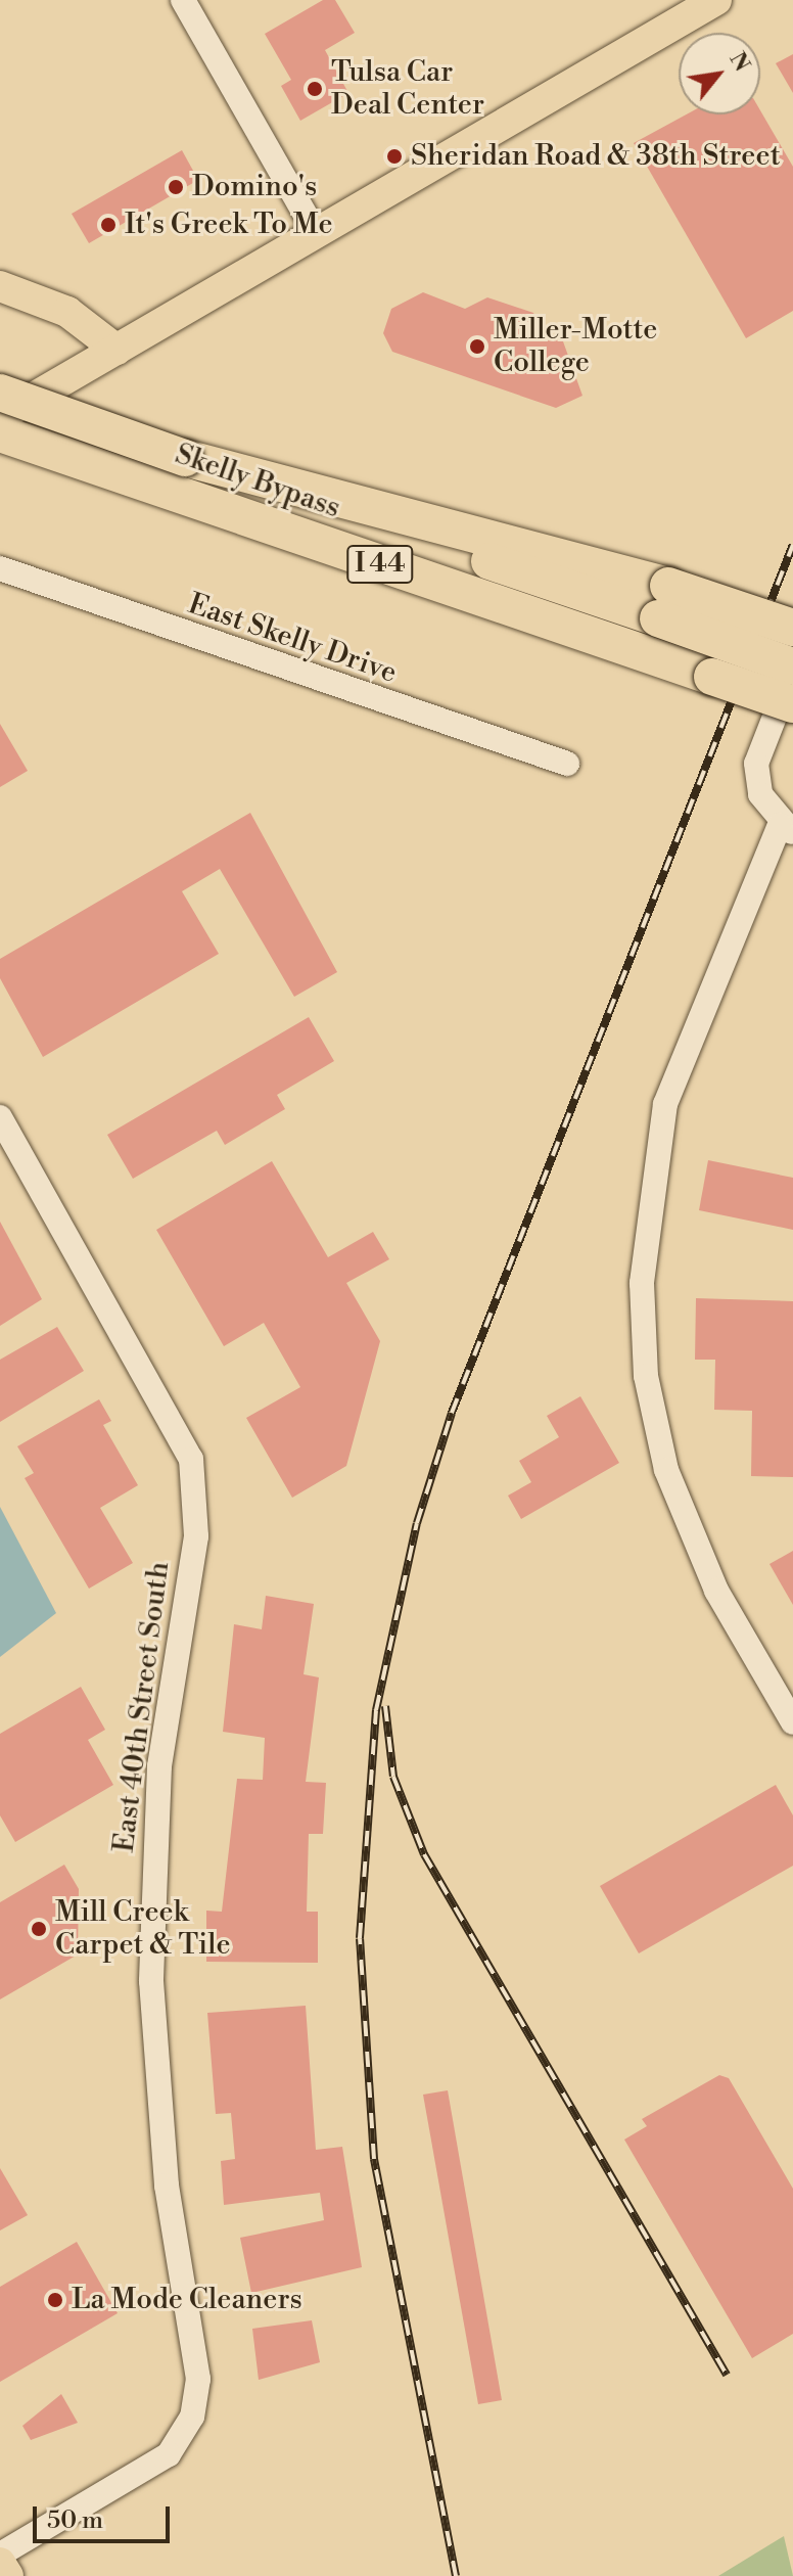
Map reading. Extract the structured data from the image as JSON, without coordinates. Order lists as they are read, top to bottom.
{
  "streets": {
    "highway": ["Skelly Bypass", "I 44"],
    "street": ["East Skelly Drive", "East 40th Street South"]
  },
  "places": [
    "Tulsa Car Deal Center",
    "Sheridan Road & 38th Street",
    "Domino's",
    "It's Greek To Me",
    "Miller-Motte College",
    "Mill Creek Carpet & Tile",
    "La Mode Cleaners"
  ],
  "scale_bar": "50 m",
  "north": "top right"
}
